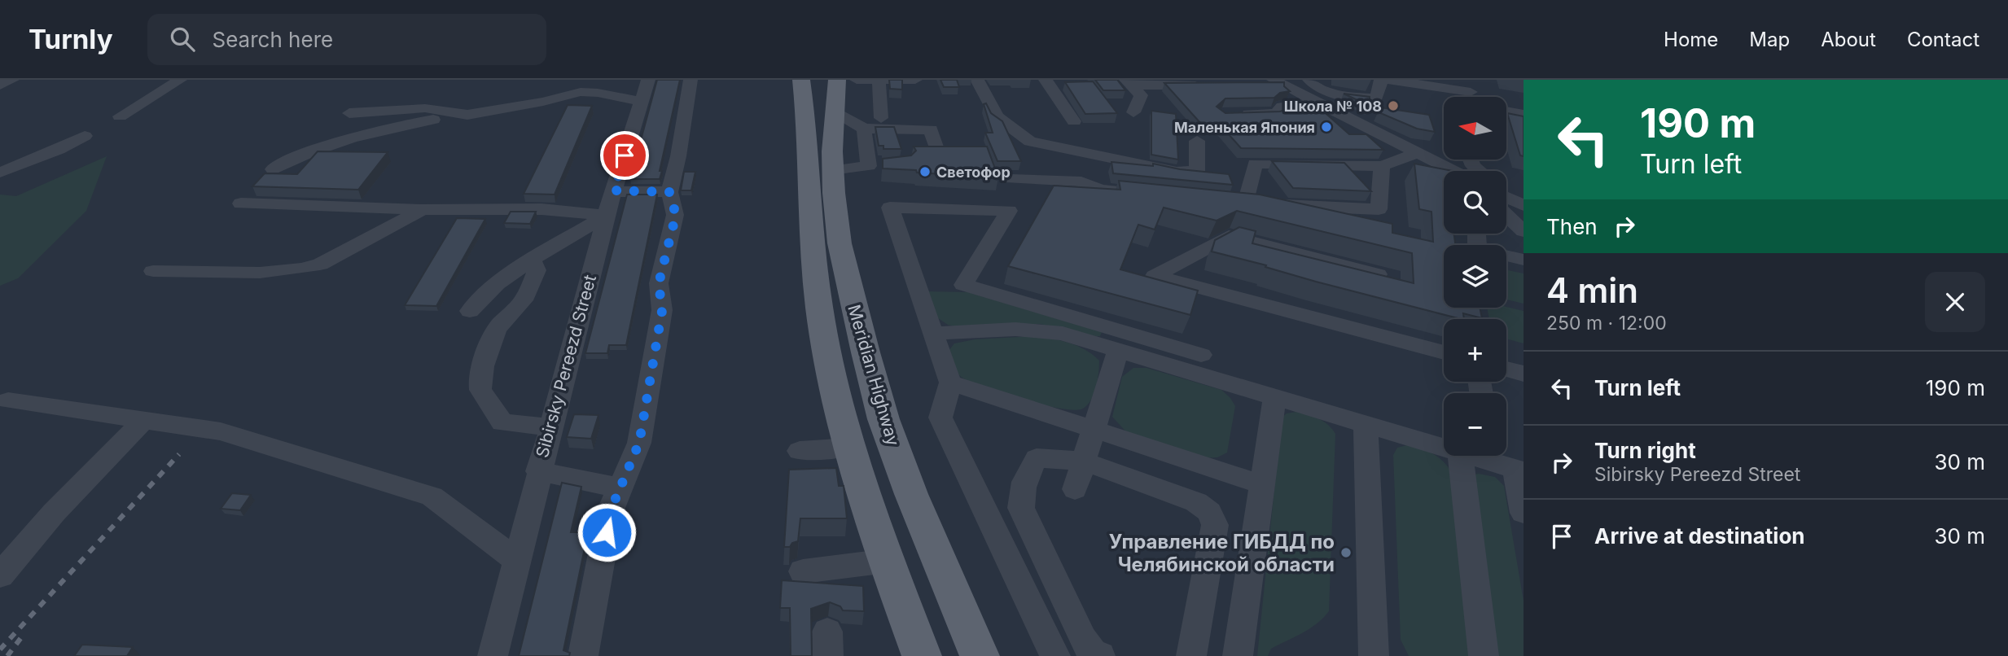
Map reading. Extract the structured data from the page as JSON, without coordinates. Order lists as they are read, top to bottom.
{
  "streets": {
    "main road": ["Meridian Highway"],
    "street": ["Sibirsky Pereezd Street"]
  },
  "places": [
    "Школа № 108",
    "Маленькая Япония",
    "Светофор",
    "Управление ГИБДД по Челябинской области"
  ],
  "north": "left",
  "page": {
    "header": "Turnly",
    "search": "Search here",
    "nav": [
      "Home",
      "Map",
      "About",
      "Contact"
    ],
    "turn": ["190 m", "Turn left"],
    "map_buttons": ["+", "−"],
    "then": "Then",
    "heading": ["4 min", "250 m · 12:00"],
    "list": [
      {
        "name": "Turn left",
        "value": "190 m"
      },
      {
        "name": "Turn right",
        "note": "Sibirsky Pereezd Street",
        "value": "30 m"
      },
      {
        "name": "Arrive at destination",
        "value": "30 m"
      }
    ]
  }
}
